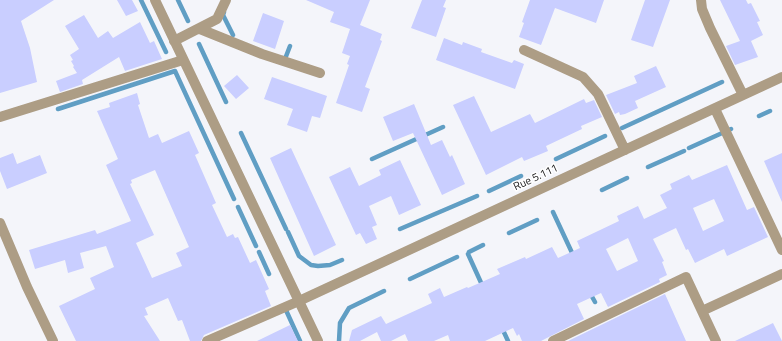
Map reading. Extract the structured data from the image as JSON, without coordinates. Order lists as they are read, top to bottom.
{
  "streets": {
    "street": ["Rue 5.111"]
  }
}
